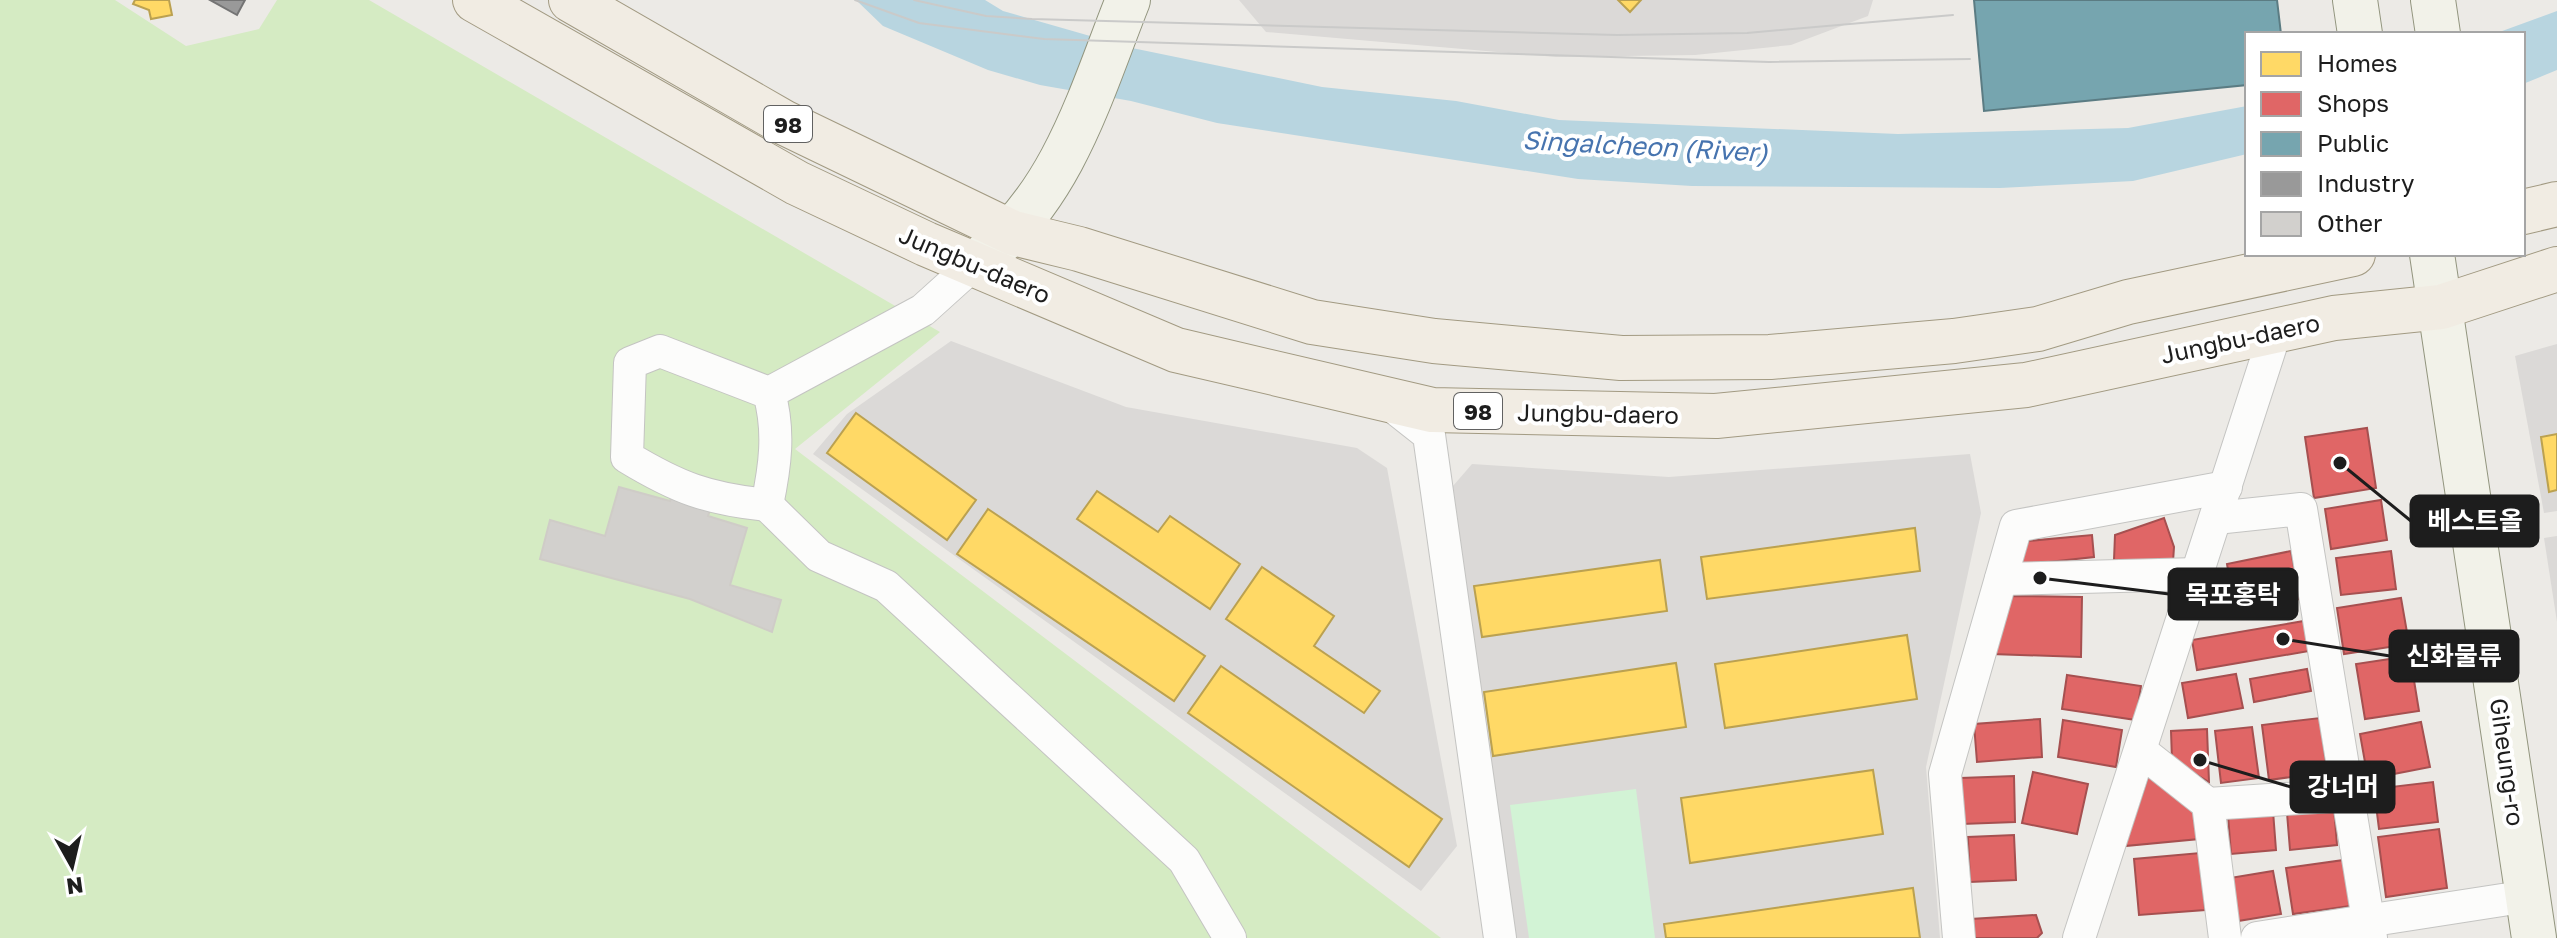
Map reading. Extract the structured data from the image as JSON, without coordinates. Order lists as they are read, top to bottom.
{
  "streets": {
    "main road": ["98", "Jungbu-daero", "Giheung-ro"]
  },
  "crossings": [
    ["Jungbu-daero", "Giheung-ro"]
  ],
  "water": ["Singalcheon (River)"],
  "places": [
    "베스트올",
    "목포홍탁",
    "신화물류",
    "강너머"
  ],
  "legend": [
    "Homes",
    "Shops",
    "Public",
    "Industry",
    "Other"
  ],
  "north": "bottom"
}
